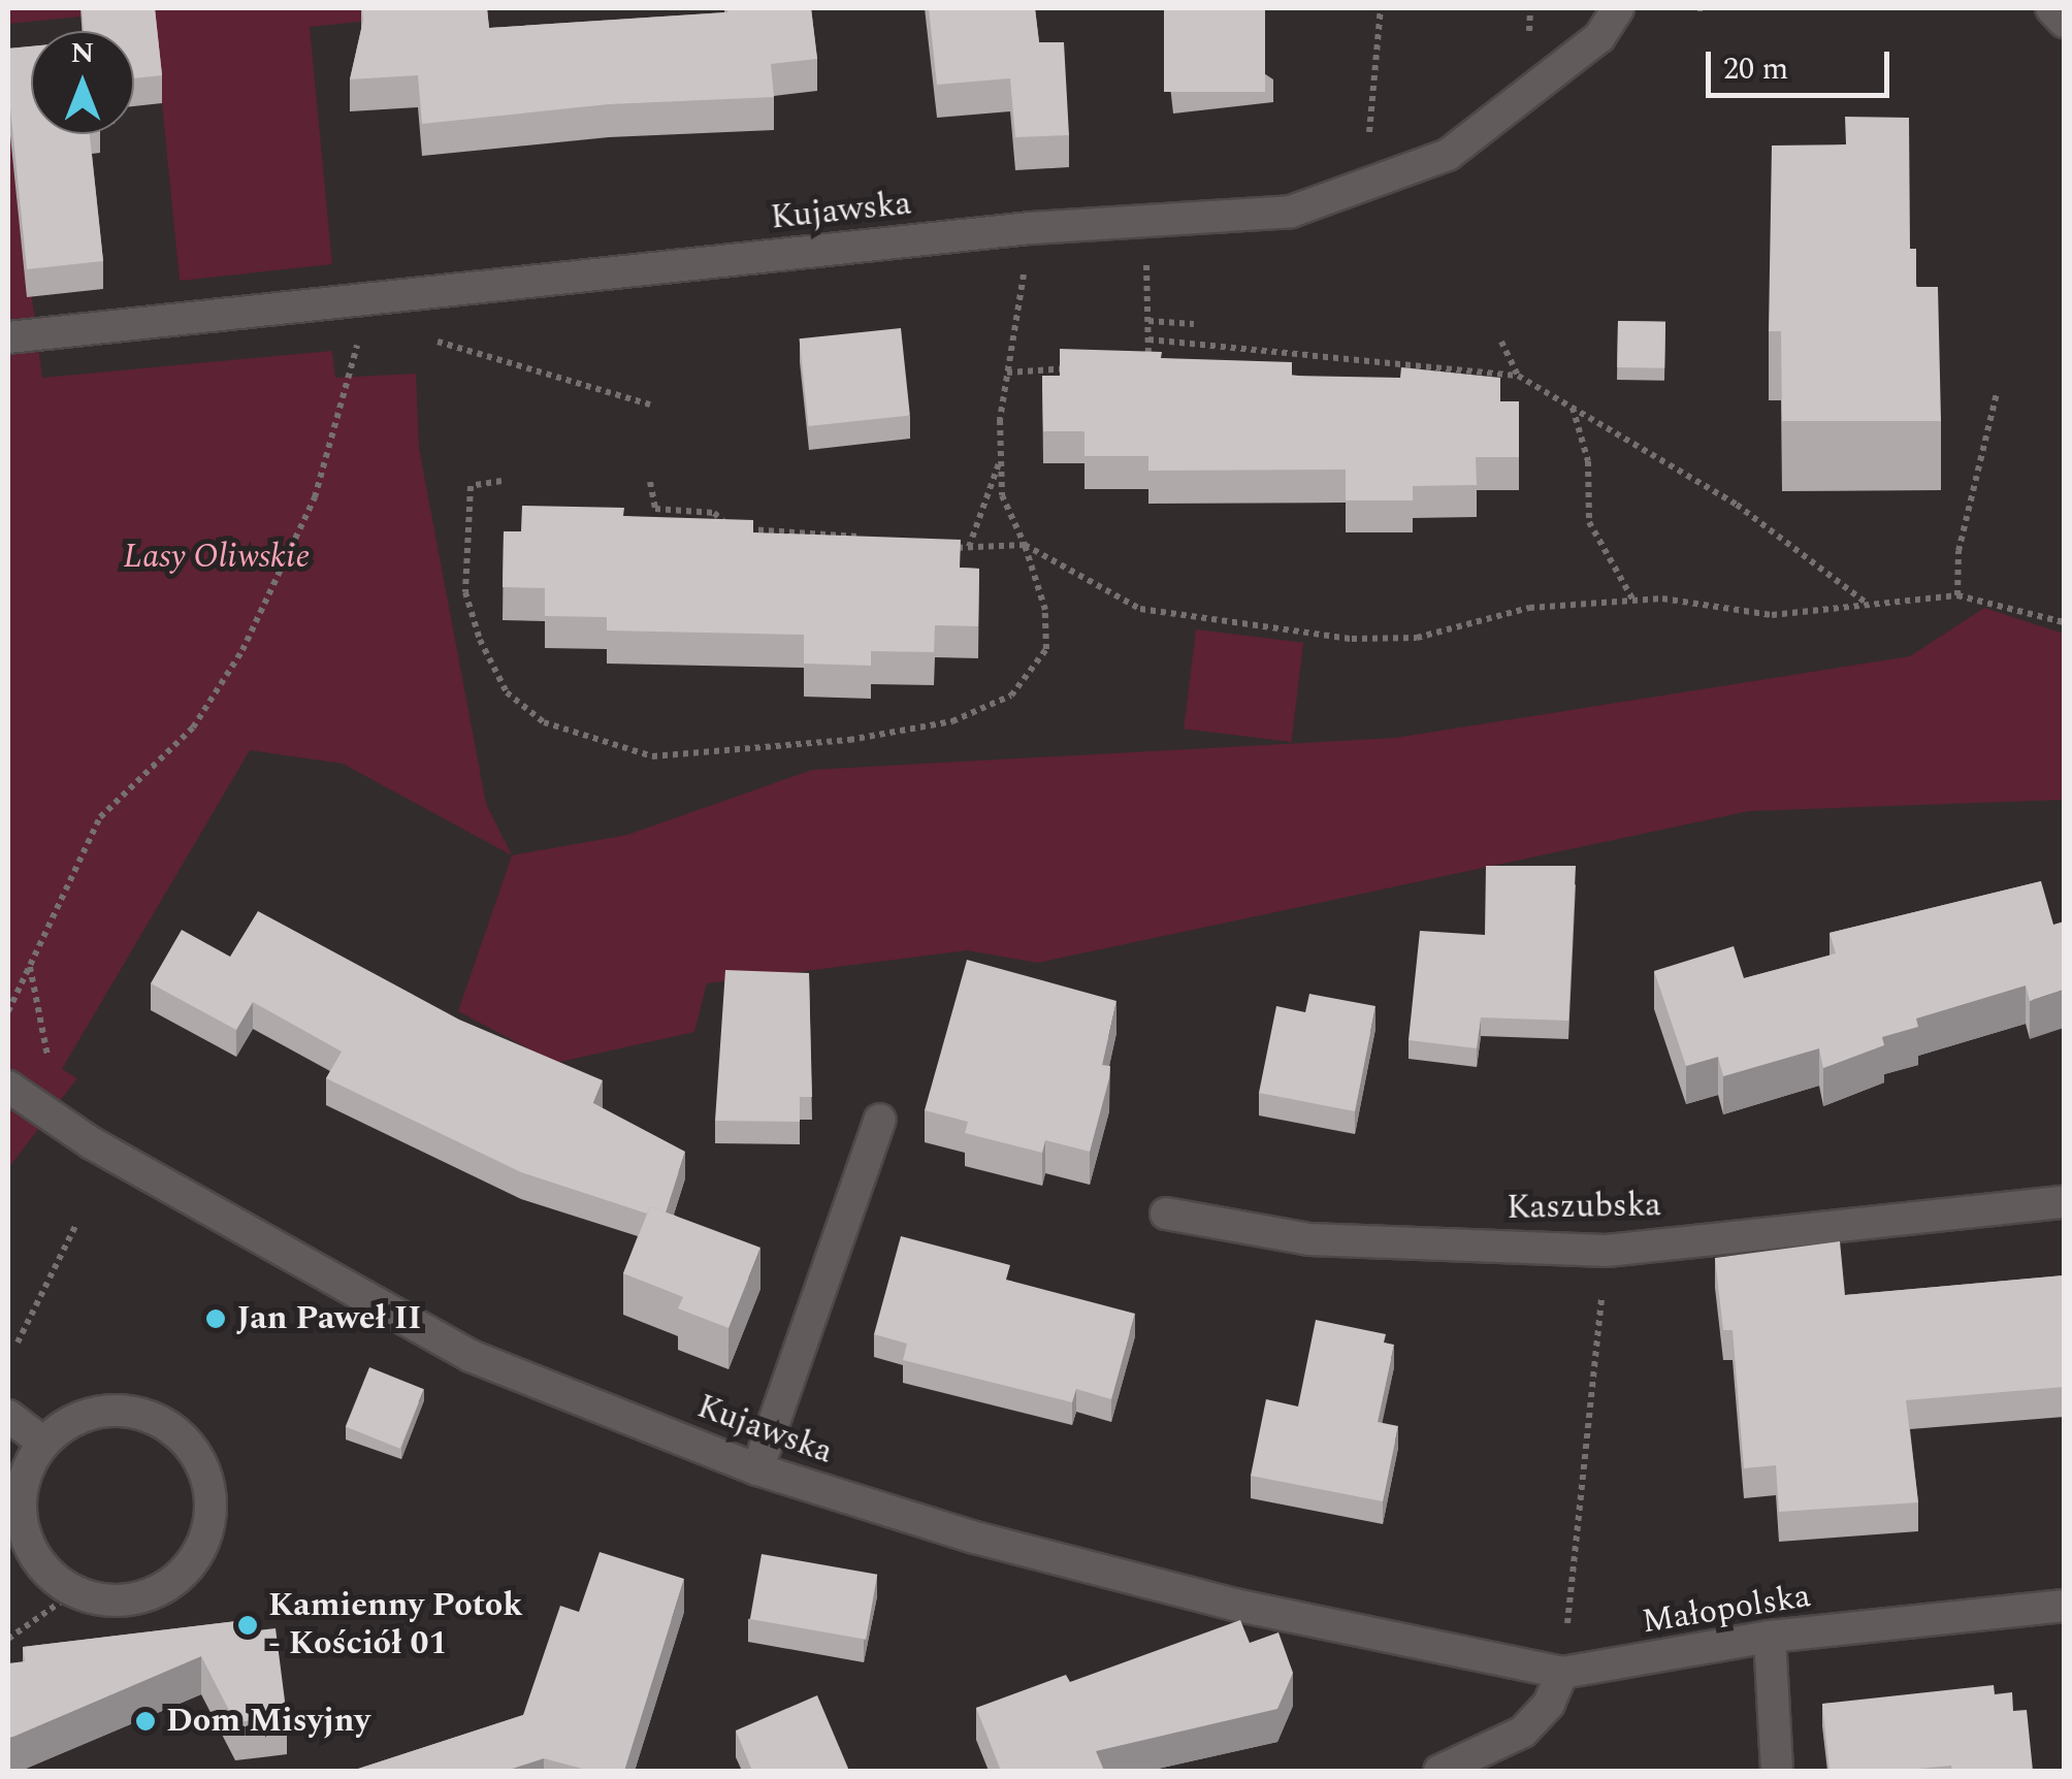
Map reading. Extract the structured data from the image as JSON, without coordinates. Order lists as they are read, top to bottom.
{
  "streets": {
    "street": ["Kujawska", "Kaszubska", "Małopolska"]
  },
  "crossings": [
    ["Kujawska", "Małopolska"]
  ],
  "parks": ["Lasy Oliwskie"],
  "places": ["Jan Paweł II", "Kamienny Potok - Kościół 01", "Dom Misyjny"],
  "scale_bar": "20 m",
  "north": "top"
}
